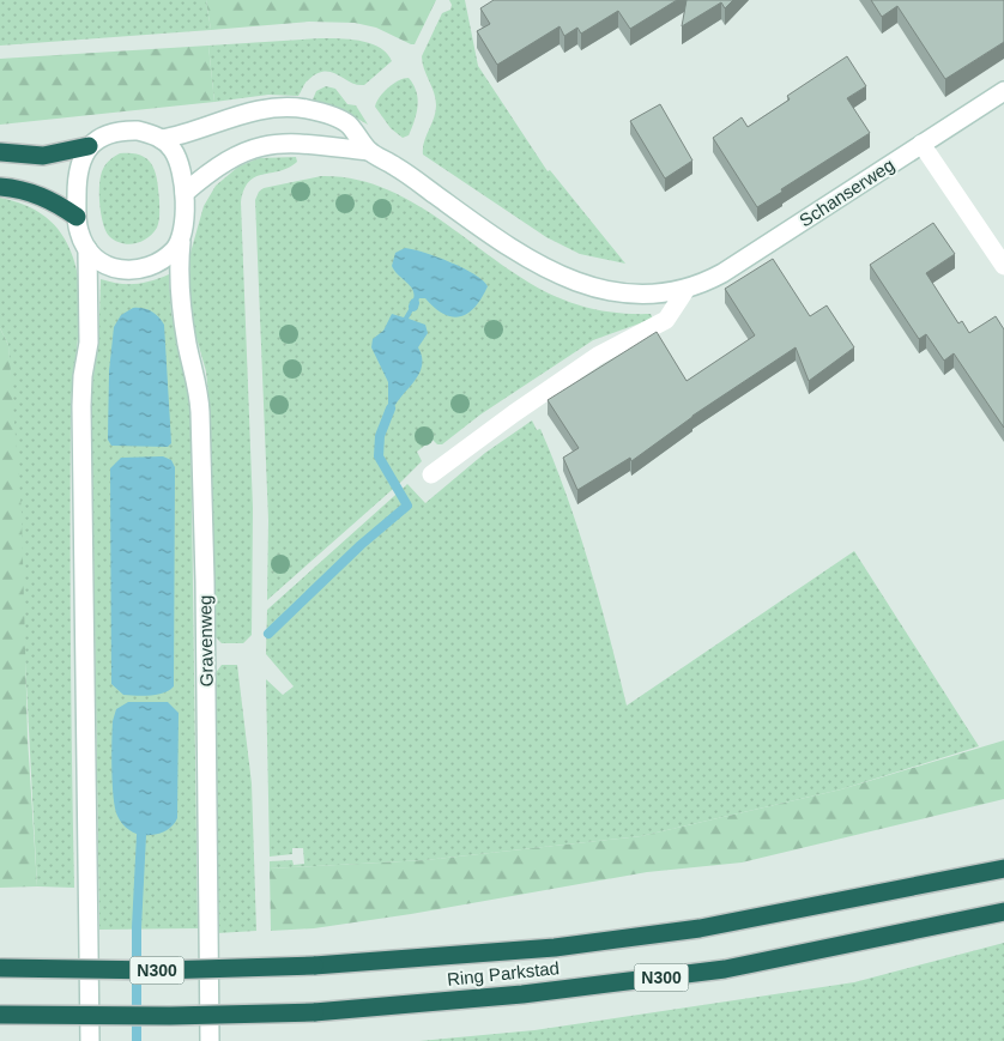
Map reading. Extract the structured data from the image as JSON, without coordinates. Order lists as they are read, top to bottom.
{
  "streets": {
    "highway": ["N300", "Ring Parkstad"],
    "street": ["Schanserweg", "Gravenweg"]
  },
  "crossings": [
    ["Schanserweg", "Gravenweg"]
  ]
}
